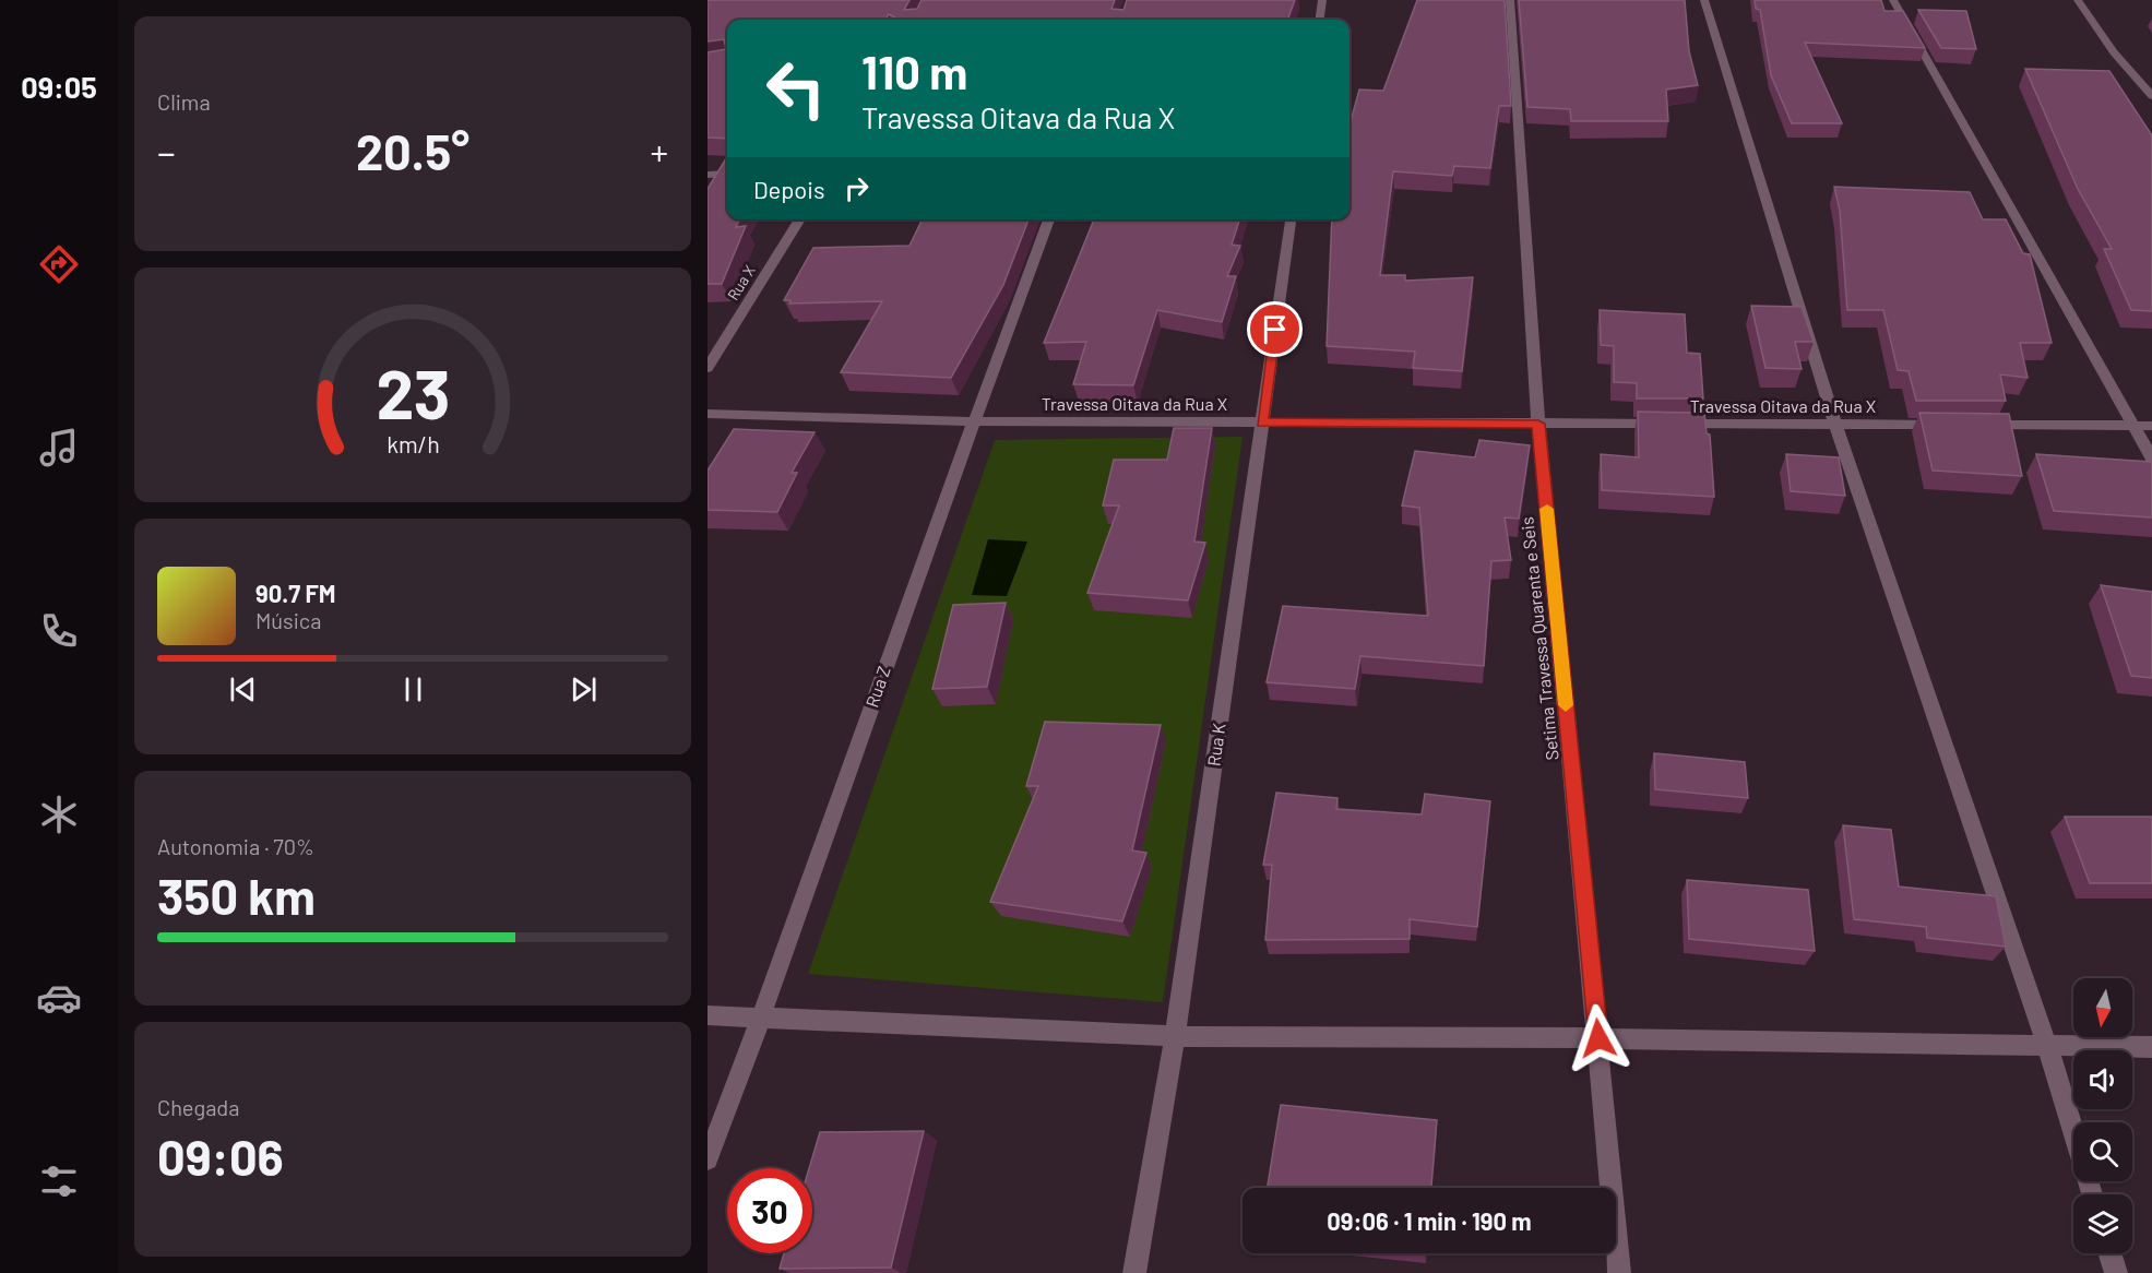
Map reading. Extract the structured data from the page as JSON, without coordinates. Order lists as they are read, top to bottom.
{
  "streets": {
    "street": [
      "Rua X",
      "Travessa Oitava da Rua X",
      "Setima Travessa Quarenta e Seis",
      "Rua Z",
      "Rua K"
    ]
  },
  "crossings": [
    ["Travessa Oitava da Rua X", "Setima Travessa Quarenta e Seis"],
    ["Travessa Oitava da Rua X", "Rua Z"],
    ["Travessa Oitava da Rua X", "Rua K"]
  ],
  "north": "bottom",
  "page": {
    "tabs": "09:05",
    "tile": [
      "Clima",
      ["Autonomia · 70%", "350 km"],
      ["Chegada", "09:06"]
    ],
    "turn": ["110 m", "Travessa Oitava da Rua X"],
    "heat": ["−", "20.5°", "+"],
    "then": "Depois",
    "song": ["90.7 FM", "Música"],
    "limit": "30",
    "trip": "09:06 · 1 min · 190 m",
    "gauge": ["23", "km/h"]
  }
}
